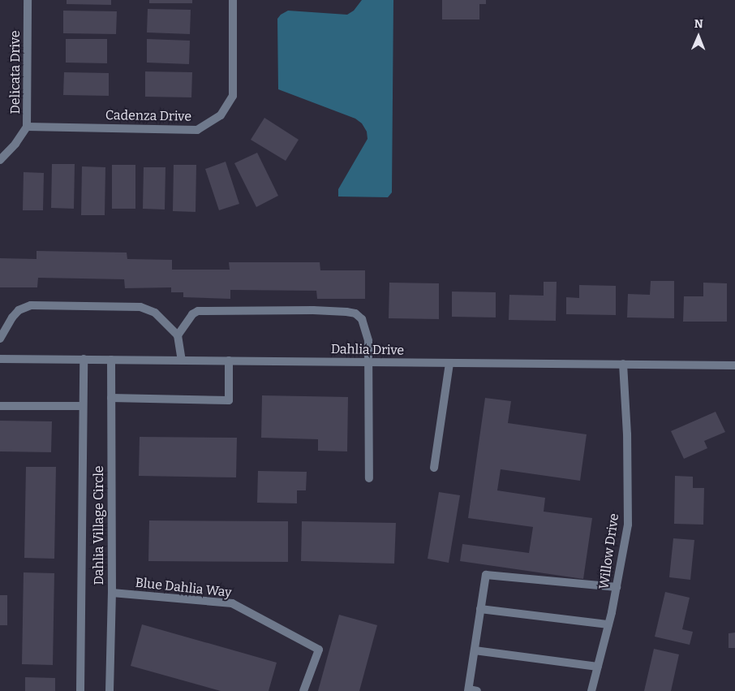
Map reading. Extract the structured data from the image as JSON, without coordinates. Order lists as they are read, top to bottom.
{
  "streets": {
    "street": [
      "Delicata Drive",
      "Cadenza Drive",
      "Dahlia Drive",
      "Dahlia Village Circle",
      "Willow Drive",
      "Blue Dahlia Way"
    ]
  },
  "crossings": [
    ["Delicata Drive", "Cadenza Drive"],
    ["Dahlia Drive", "Dahlia Village Circle"],
    ["Dahlia Drive", "Willow Drive"],
    ["Dahlia Village Circle", "Blue Dahlia Way"]
  ],
  "north": "top"
}
